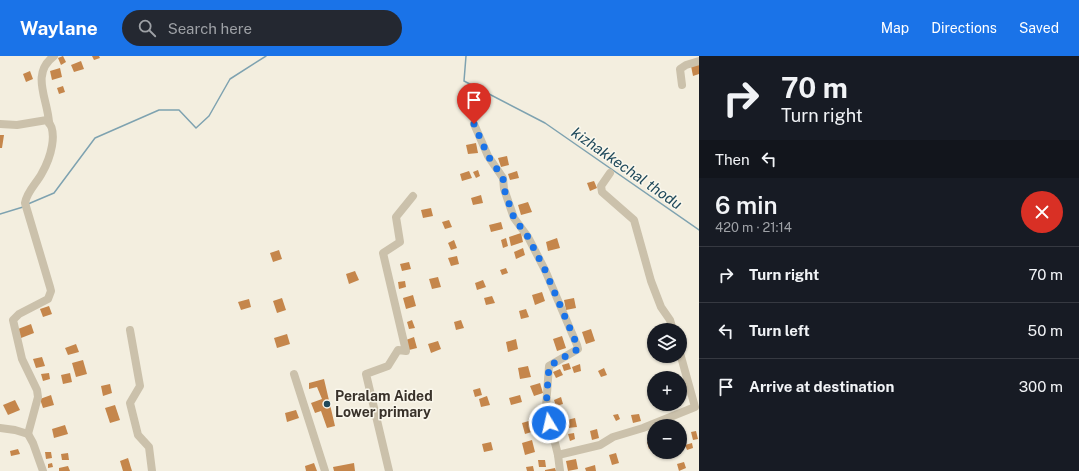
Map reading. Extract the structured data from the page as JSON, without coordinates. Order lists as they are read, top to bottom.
{
  "water": ["kizhakkechal thodu"],
  "places": ["Peralam Aided Lower primary"],
  "page": {
    "header": "Waylane",
    "search": "Search here",
    "nav": ["Map", "Directions", "Saved"],
    "turn": ["70 m", "Turn right"],
    "then": "Then",
    "heading": ["6 min", "420 m · 21:14"],
    "list": [
      {
        "name": "Turn right",
        "value": "70 m"
      },
      {
        "name": "Turn left",
        "value": "50 m"
      },
      {
        "name": "Arrive at destination",
        "value": "300 m"
      }
    ],
    "map_buttons": ["+", "−"]
  }
}
